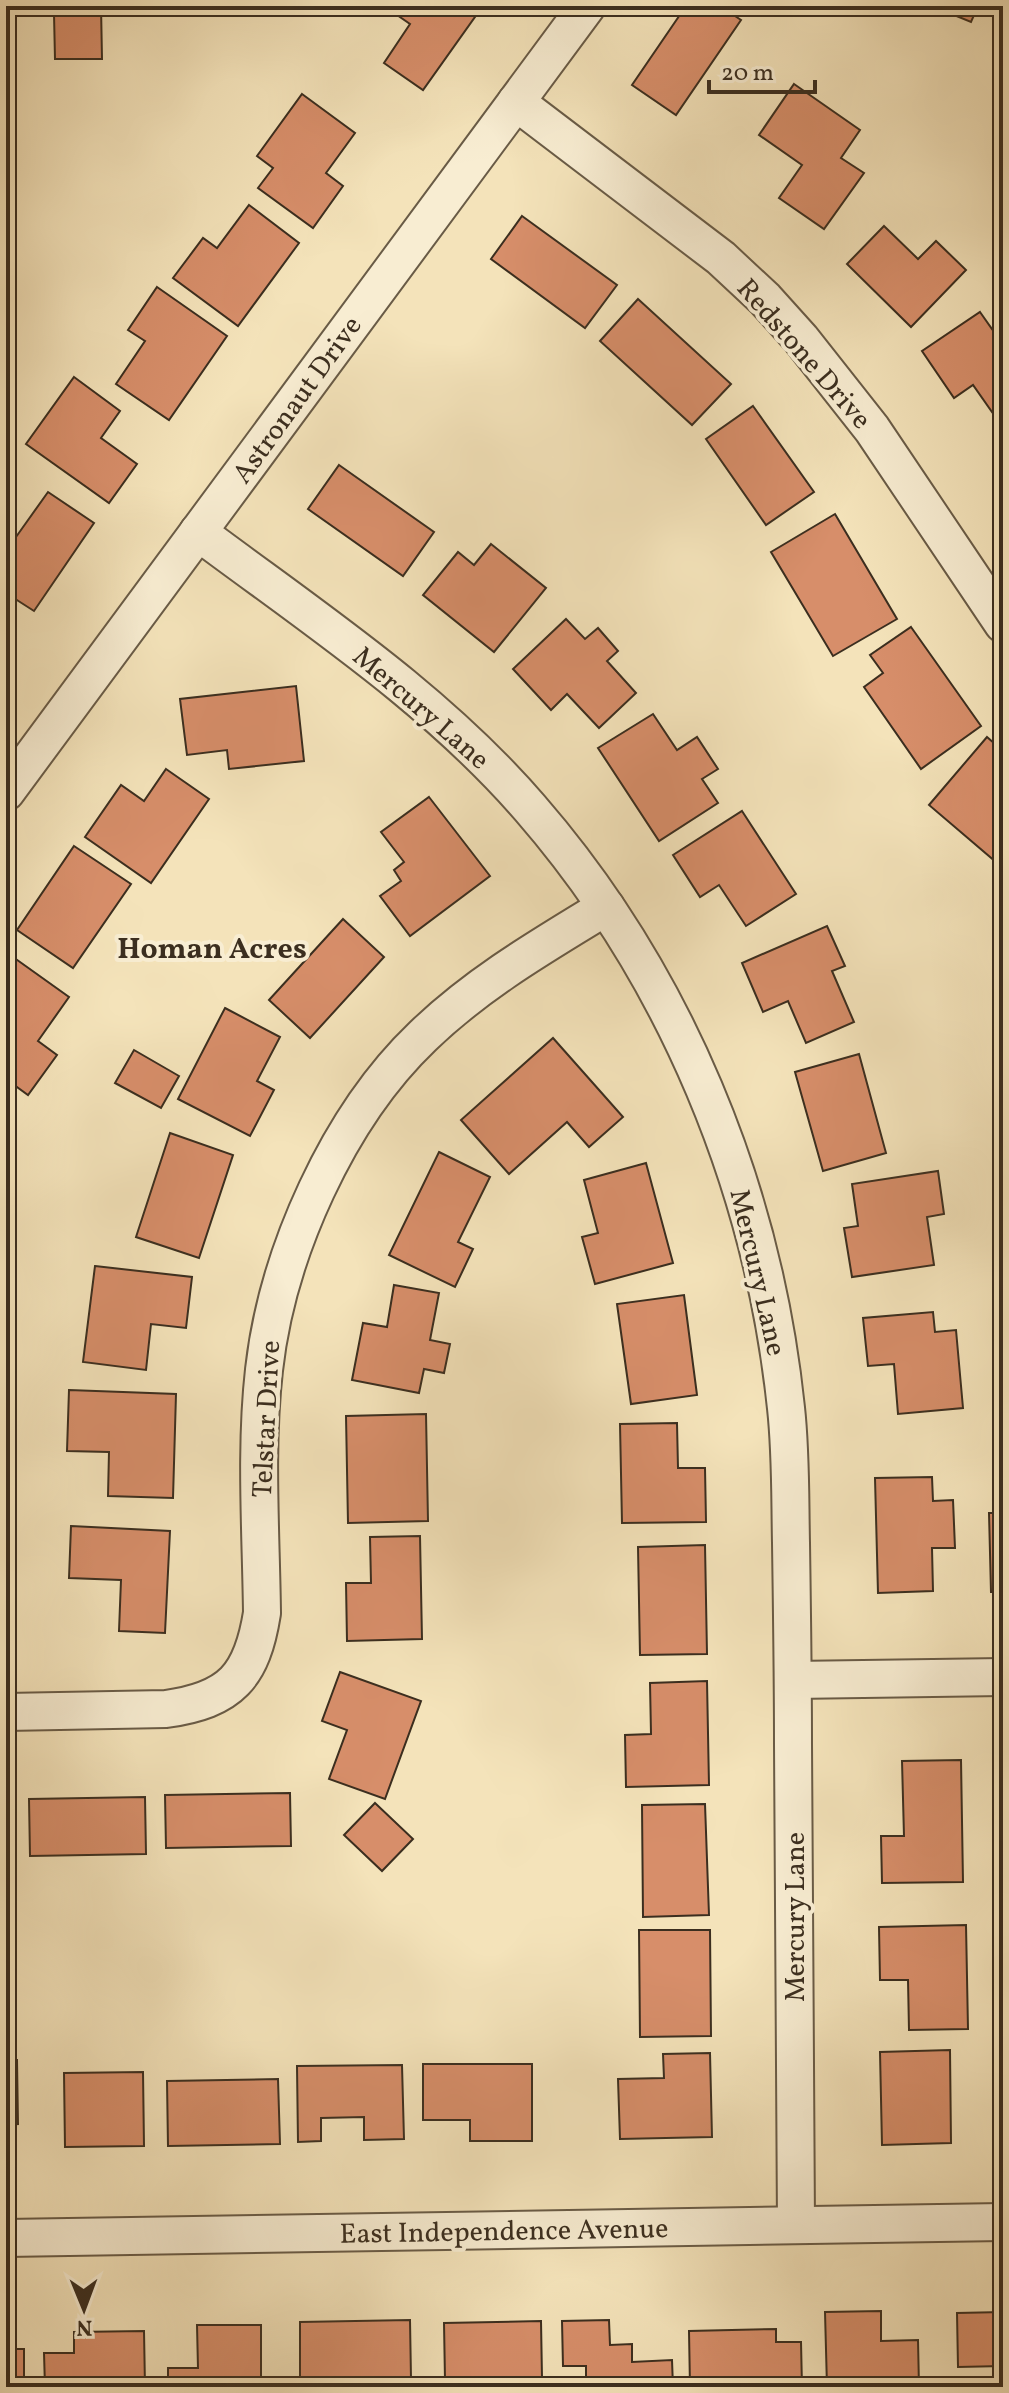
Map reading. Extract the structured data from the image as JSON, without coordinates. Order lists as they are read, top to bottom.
{
  "streets": {
    "street": [
      "Redstone Drive",
      "Astronaut Drive",
      "Mercury Lane",
      "Telstar Drive",
      "East Independence Avenue"
    ]
  },
  "crossings": [
    ["Redstone Drive", "Astronaut Drive"],
    ["Astronaut Drive", "Mercury Lane"],
    ["Mercury Lane", "Telstar Drive"],
    ["Mercury Lane", "East Independence Avenue"]
  ],
  "districts": ["Homan Acres"],
  "scale_bar": "20 m",
  "north": "bottom"
}
